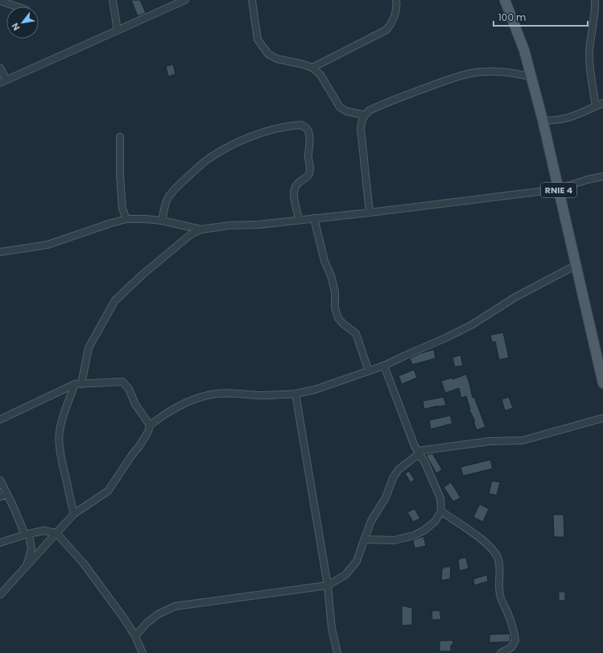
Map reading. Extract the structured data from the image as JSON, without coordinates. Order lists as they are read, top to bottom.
{
  "streets": {
    "main road": ["RNIE 4"]
  },
  "scale_bar": "100 m",
  "north": "bottom left"
}
